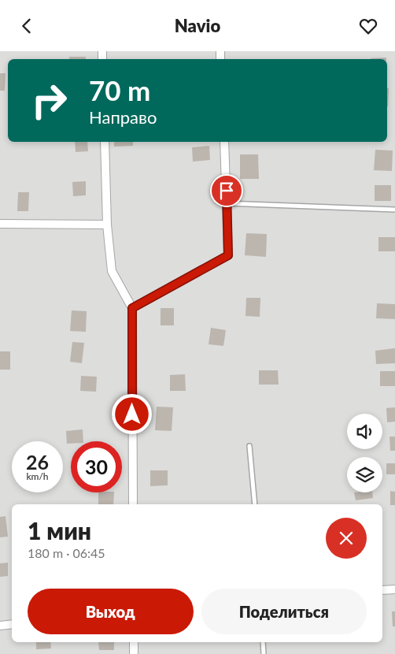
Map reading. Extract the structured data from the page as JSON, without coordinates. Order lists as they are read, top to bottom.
{
  "page": {
    "header": "Navio",
    "turn": ["70 m", "Направо"],
    "speed": "26 km/h",
    "limit": "30",
    "heading": ["1 мин", "180 m · 06:45"],
    "buttons": ["Выход", "Поделиться"]
  }
}
